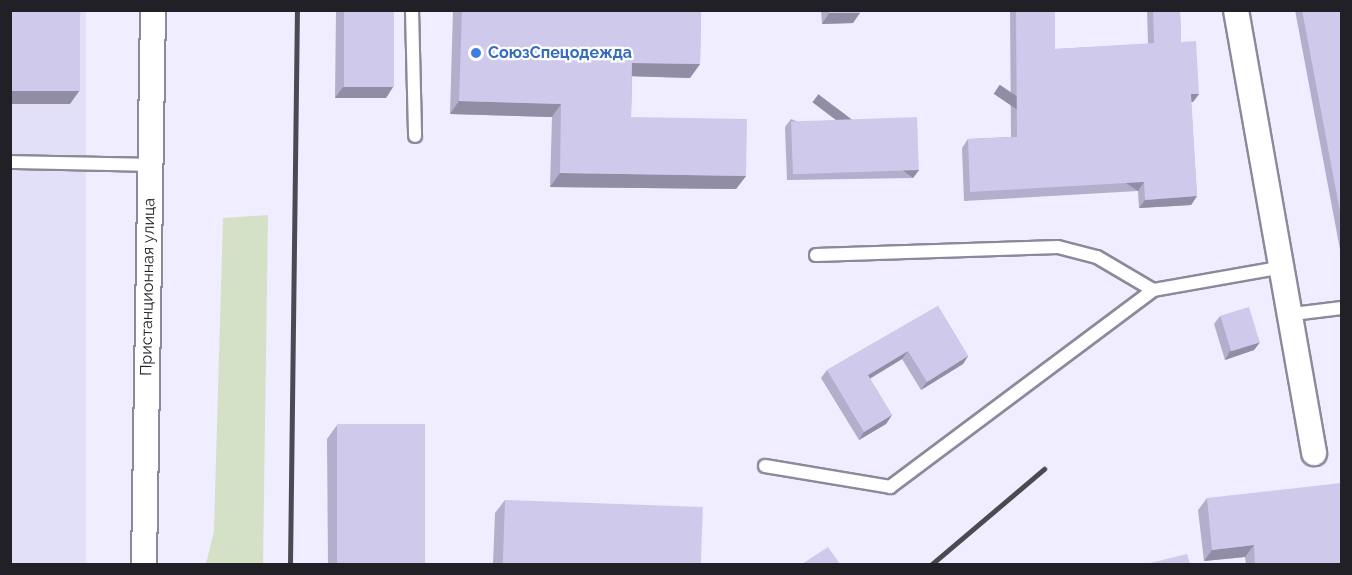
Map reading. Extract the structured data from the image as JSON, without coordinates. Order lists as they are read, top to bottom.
{
  "streets": {
    "street": ["Пристанционная улица"]
  },
  "places": ["СоюзСпецодежда"]
}
